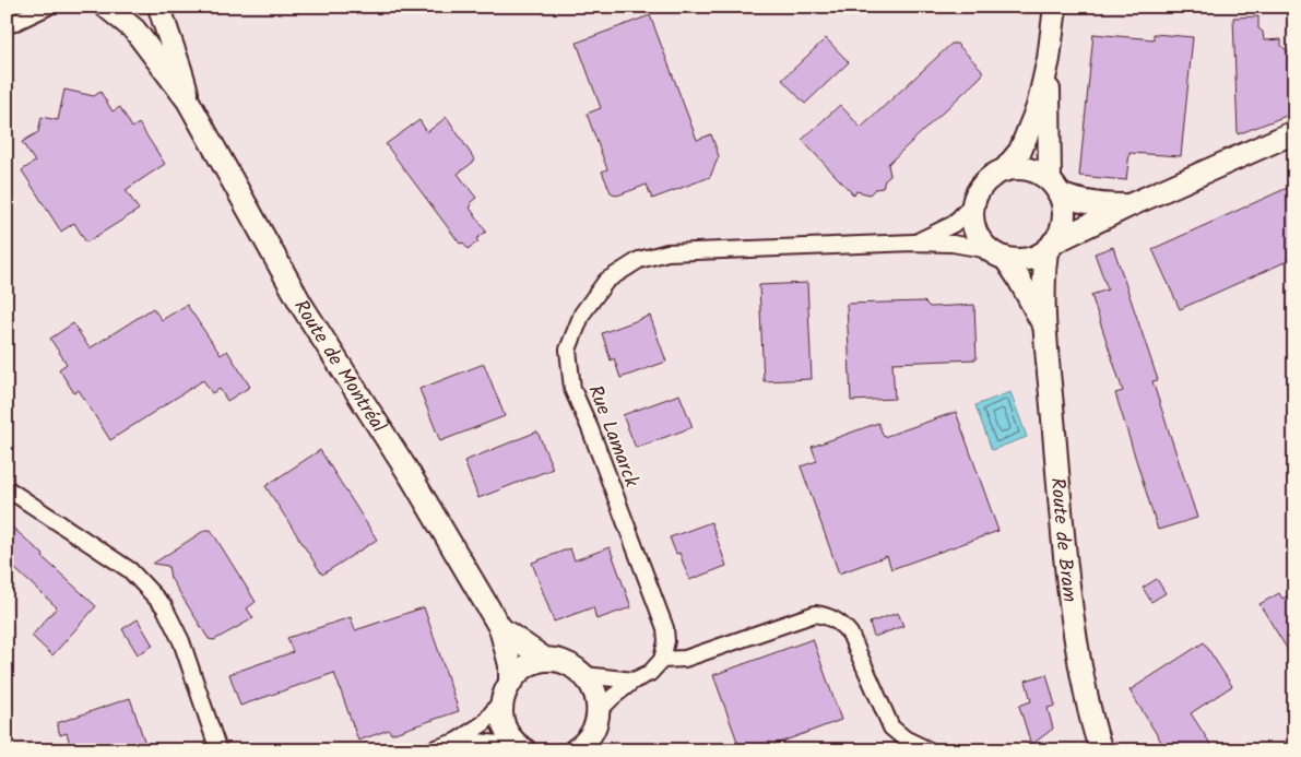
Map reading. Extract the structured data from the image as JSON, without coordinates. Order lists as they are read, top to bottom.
{
  "streets": {
    "main road": ["Route de Montréal", "Route de Bram"],
    "street": ["Rue Lamarck"]
  },
  "crossings": [
    ["Rue Lamarck", "Route de Bram"]
  ]
}
